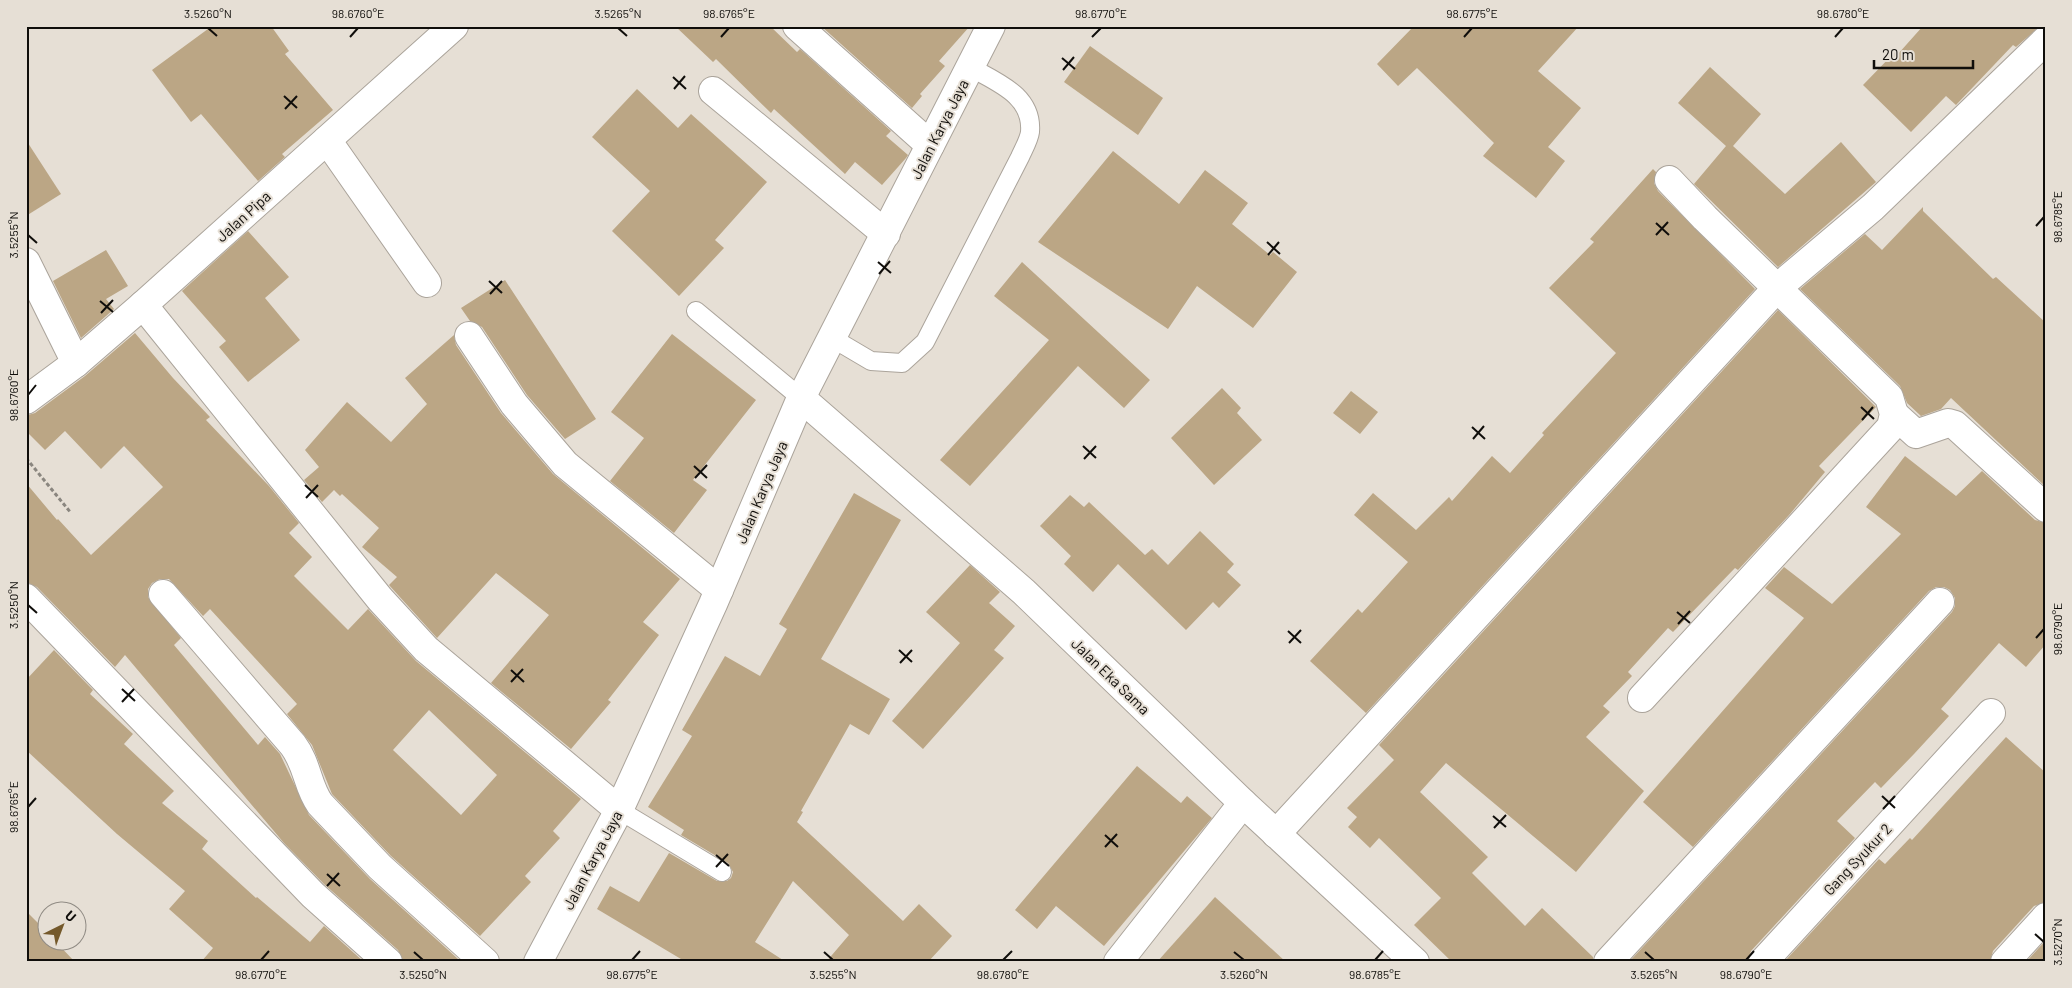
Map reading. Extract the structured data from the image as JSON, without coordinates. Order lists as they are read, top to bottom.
{
  "streets": {
    "street": [
      "Jalan Karya Jaya",
      "Jalan Pipa",
      "Jalan Eka Sama",
      "Gang Syukur 2"
    ]
  },
  "crossings": [
    ["Jalan Karya Jaya", "Jalan Eka Sama"]
  ],
  "scale_bar": "20 m",
  "north": "top right",
  "coordinates": [
    "3.5260°N",
    "98.6760°E",
    "3.5265°N",
    "98.6765°E",
    "98.6770°E",
    "98.6775°E",
    "98.6780°E",
    "98.6785°E",
    "3.5255°N",
    "3.5250°N",
    "98.6790°E",
    "3.5270°N"
  ]
}
